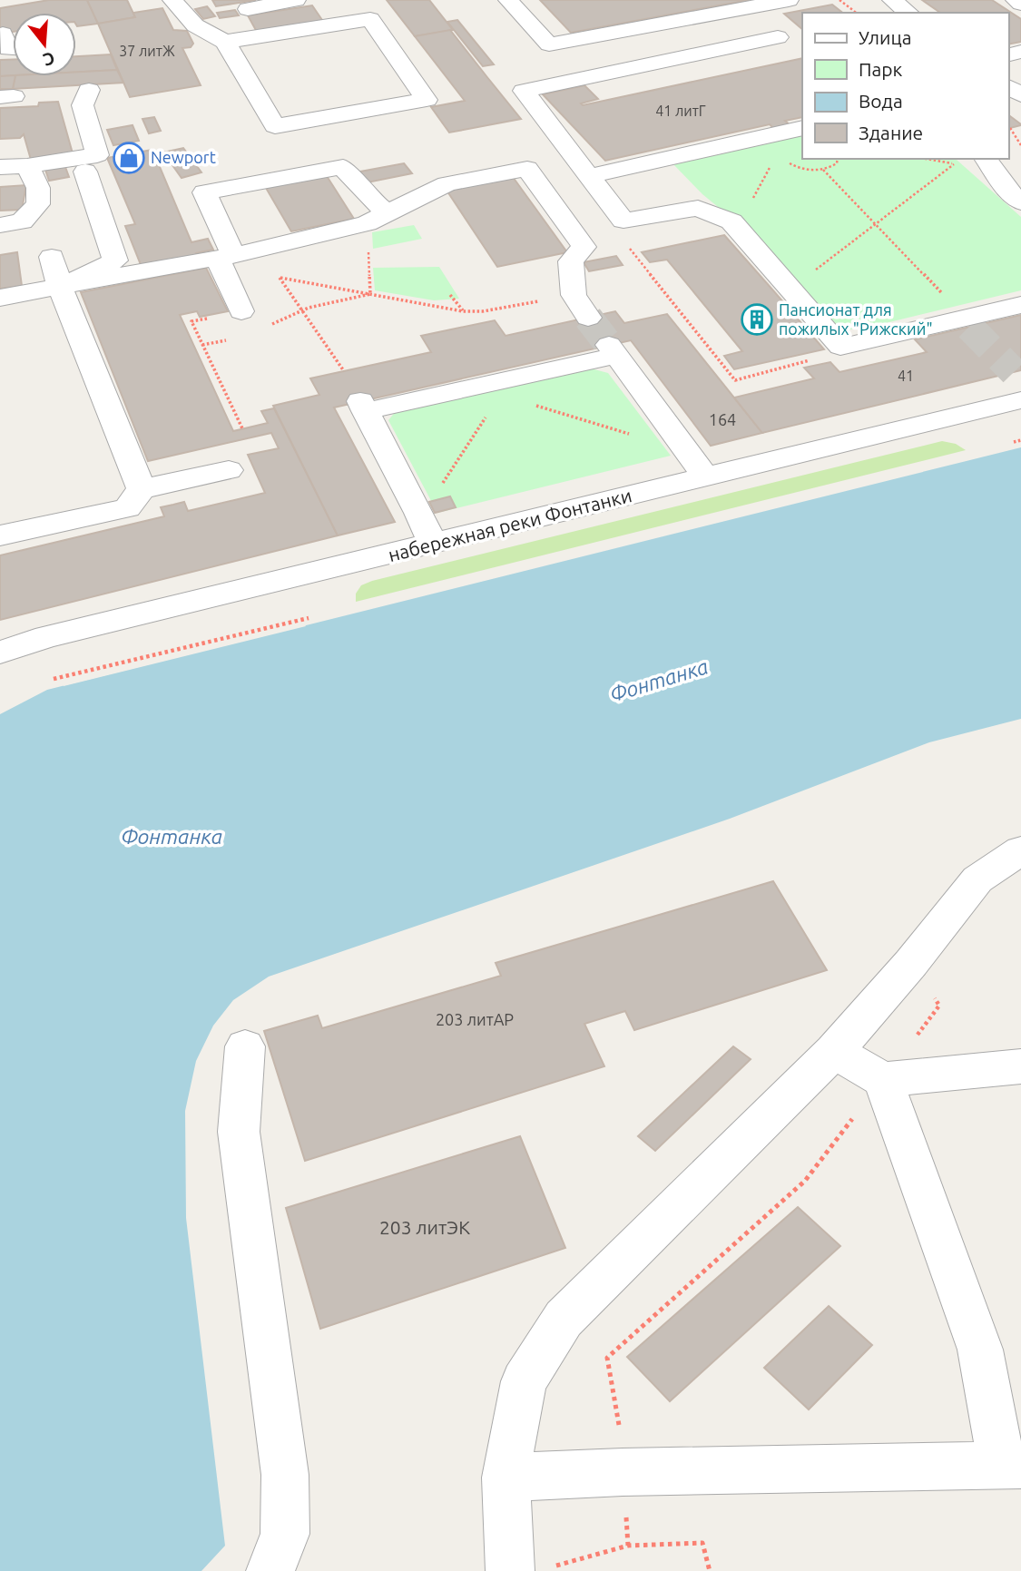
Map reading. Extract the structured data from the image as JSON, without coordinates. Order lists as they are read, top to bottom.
{
  "streets": {
    "street": ["набережная реки Фонтанки"]
  },
  "water": ["Фонтанка"],
  "places": {
    "shop": ["Newport"],
    "building": ["Пансионат для пожилых \"Рижский\""]
  },
  "house_numbers": [
    "37 литЖ",
    "41 литГ",
    "41",
    "164",
    "203 литАР",
    "203 литЭК"
  ],
  "legend": [
    "Улица",
    "Парк",
    "Вода",
    "Здание"
  ],
  "north": "bottom"
}
